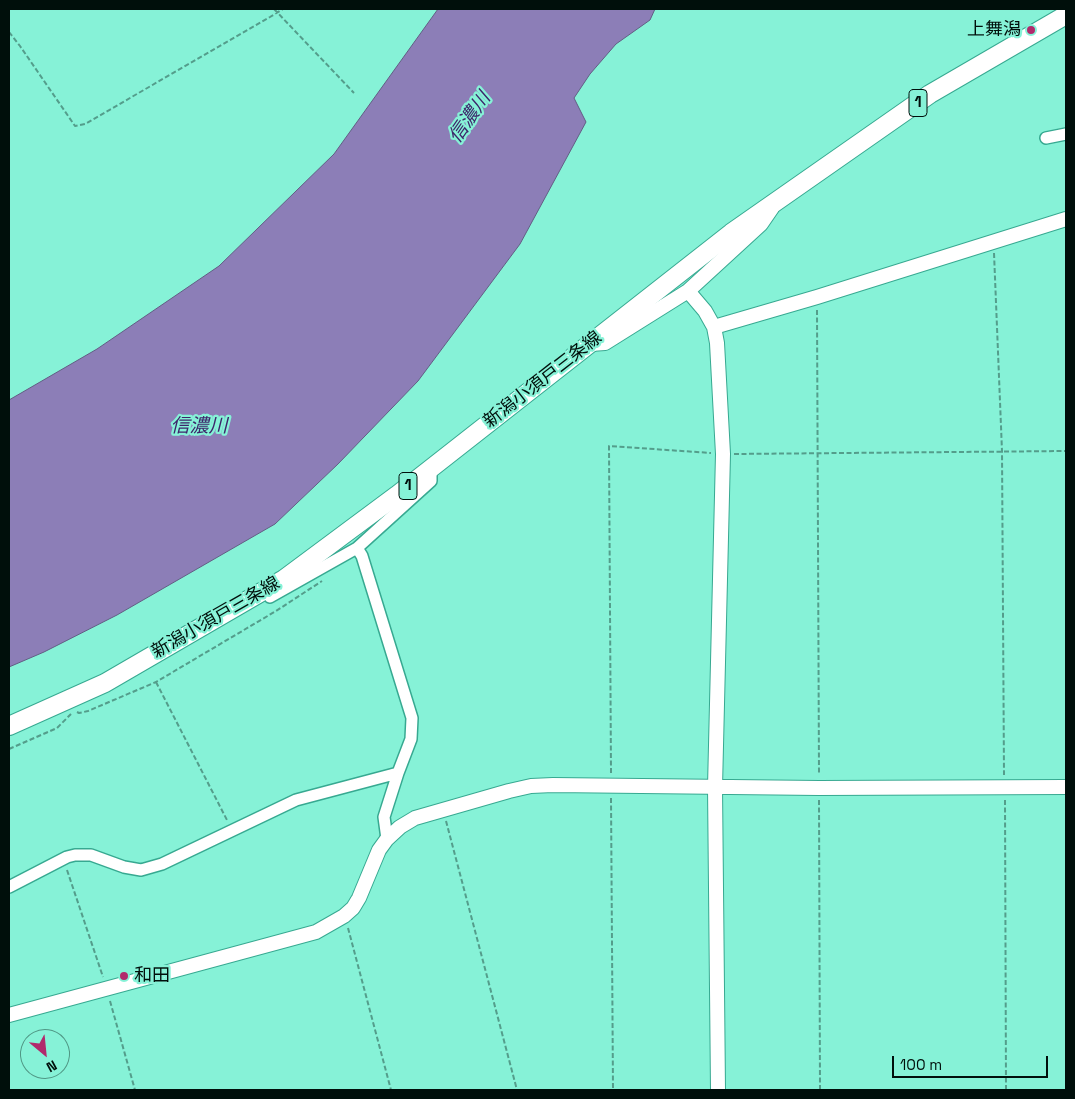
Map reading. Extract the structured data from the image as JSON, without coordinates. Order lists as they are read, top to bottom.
{
  "streets": {
    "main road": ["1", "新潟小須戸三条線"]
  },
  "water": ["信濃川"],
  "places": ["上舞潟", "和田"],
  "scale_bar": "100 m",
  "north": "bottom right"
}
